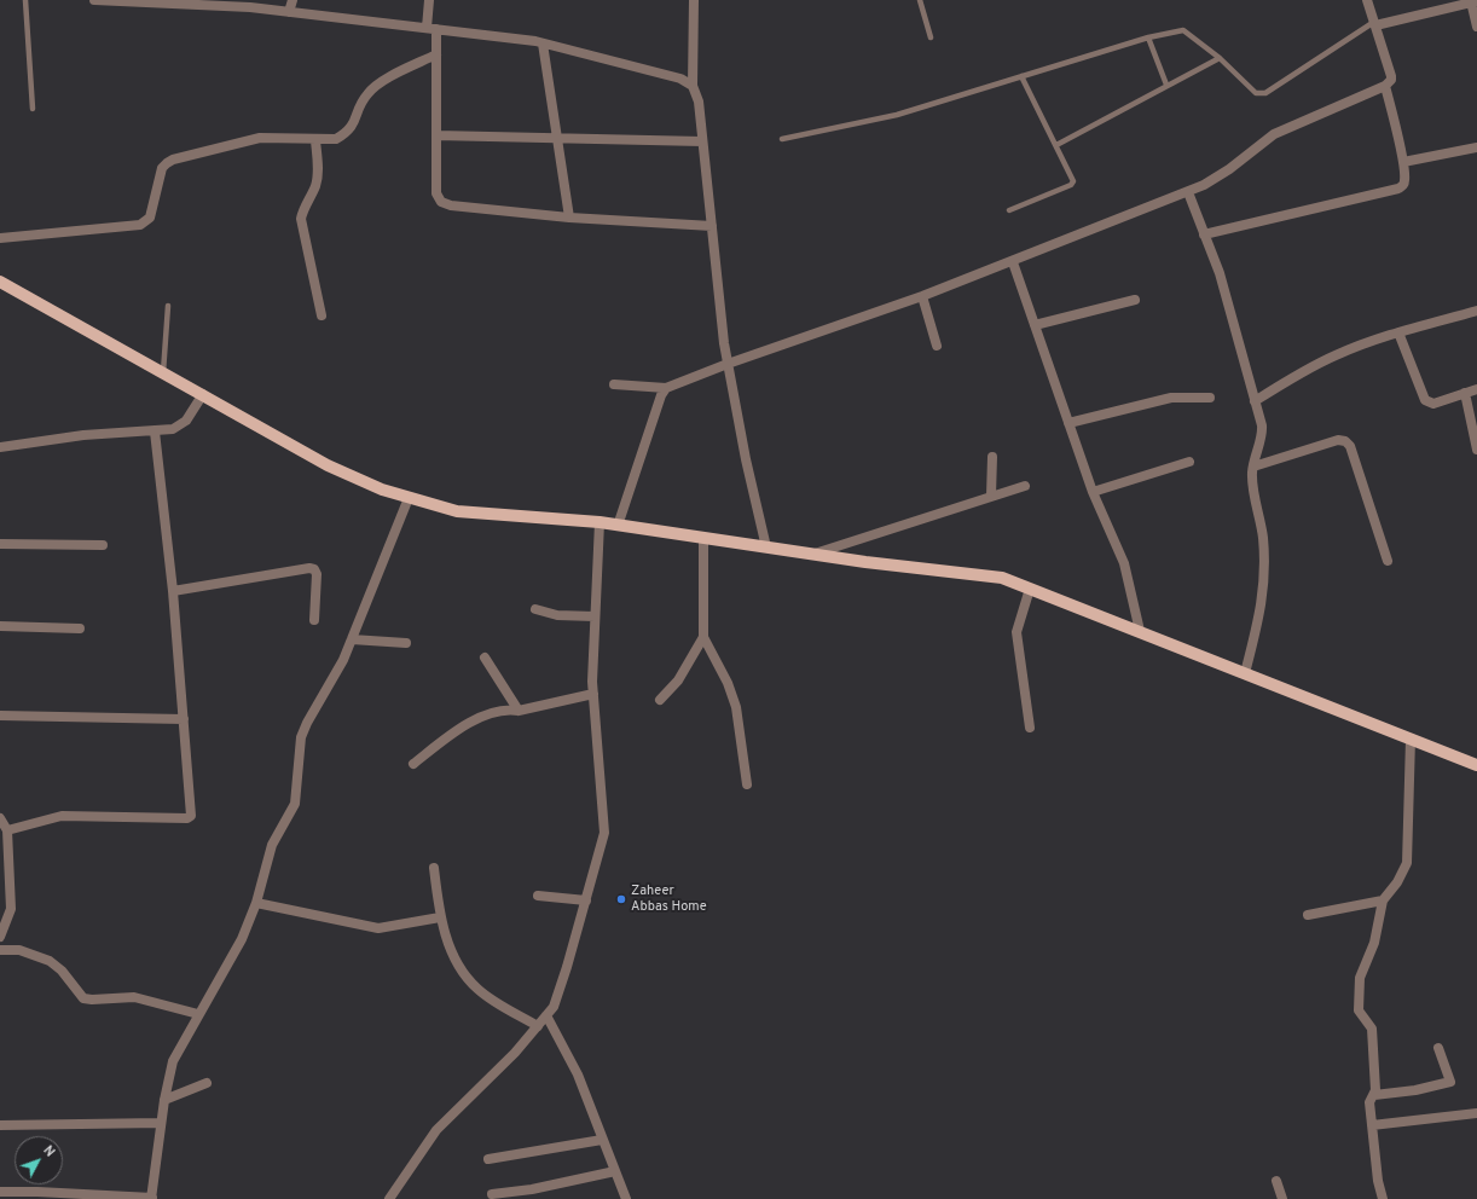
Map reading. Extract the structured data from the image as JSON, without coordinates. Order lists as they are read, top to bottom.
{
  "places": ["Zaheer Abbas Home"],
  "north": "top right"
}
